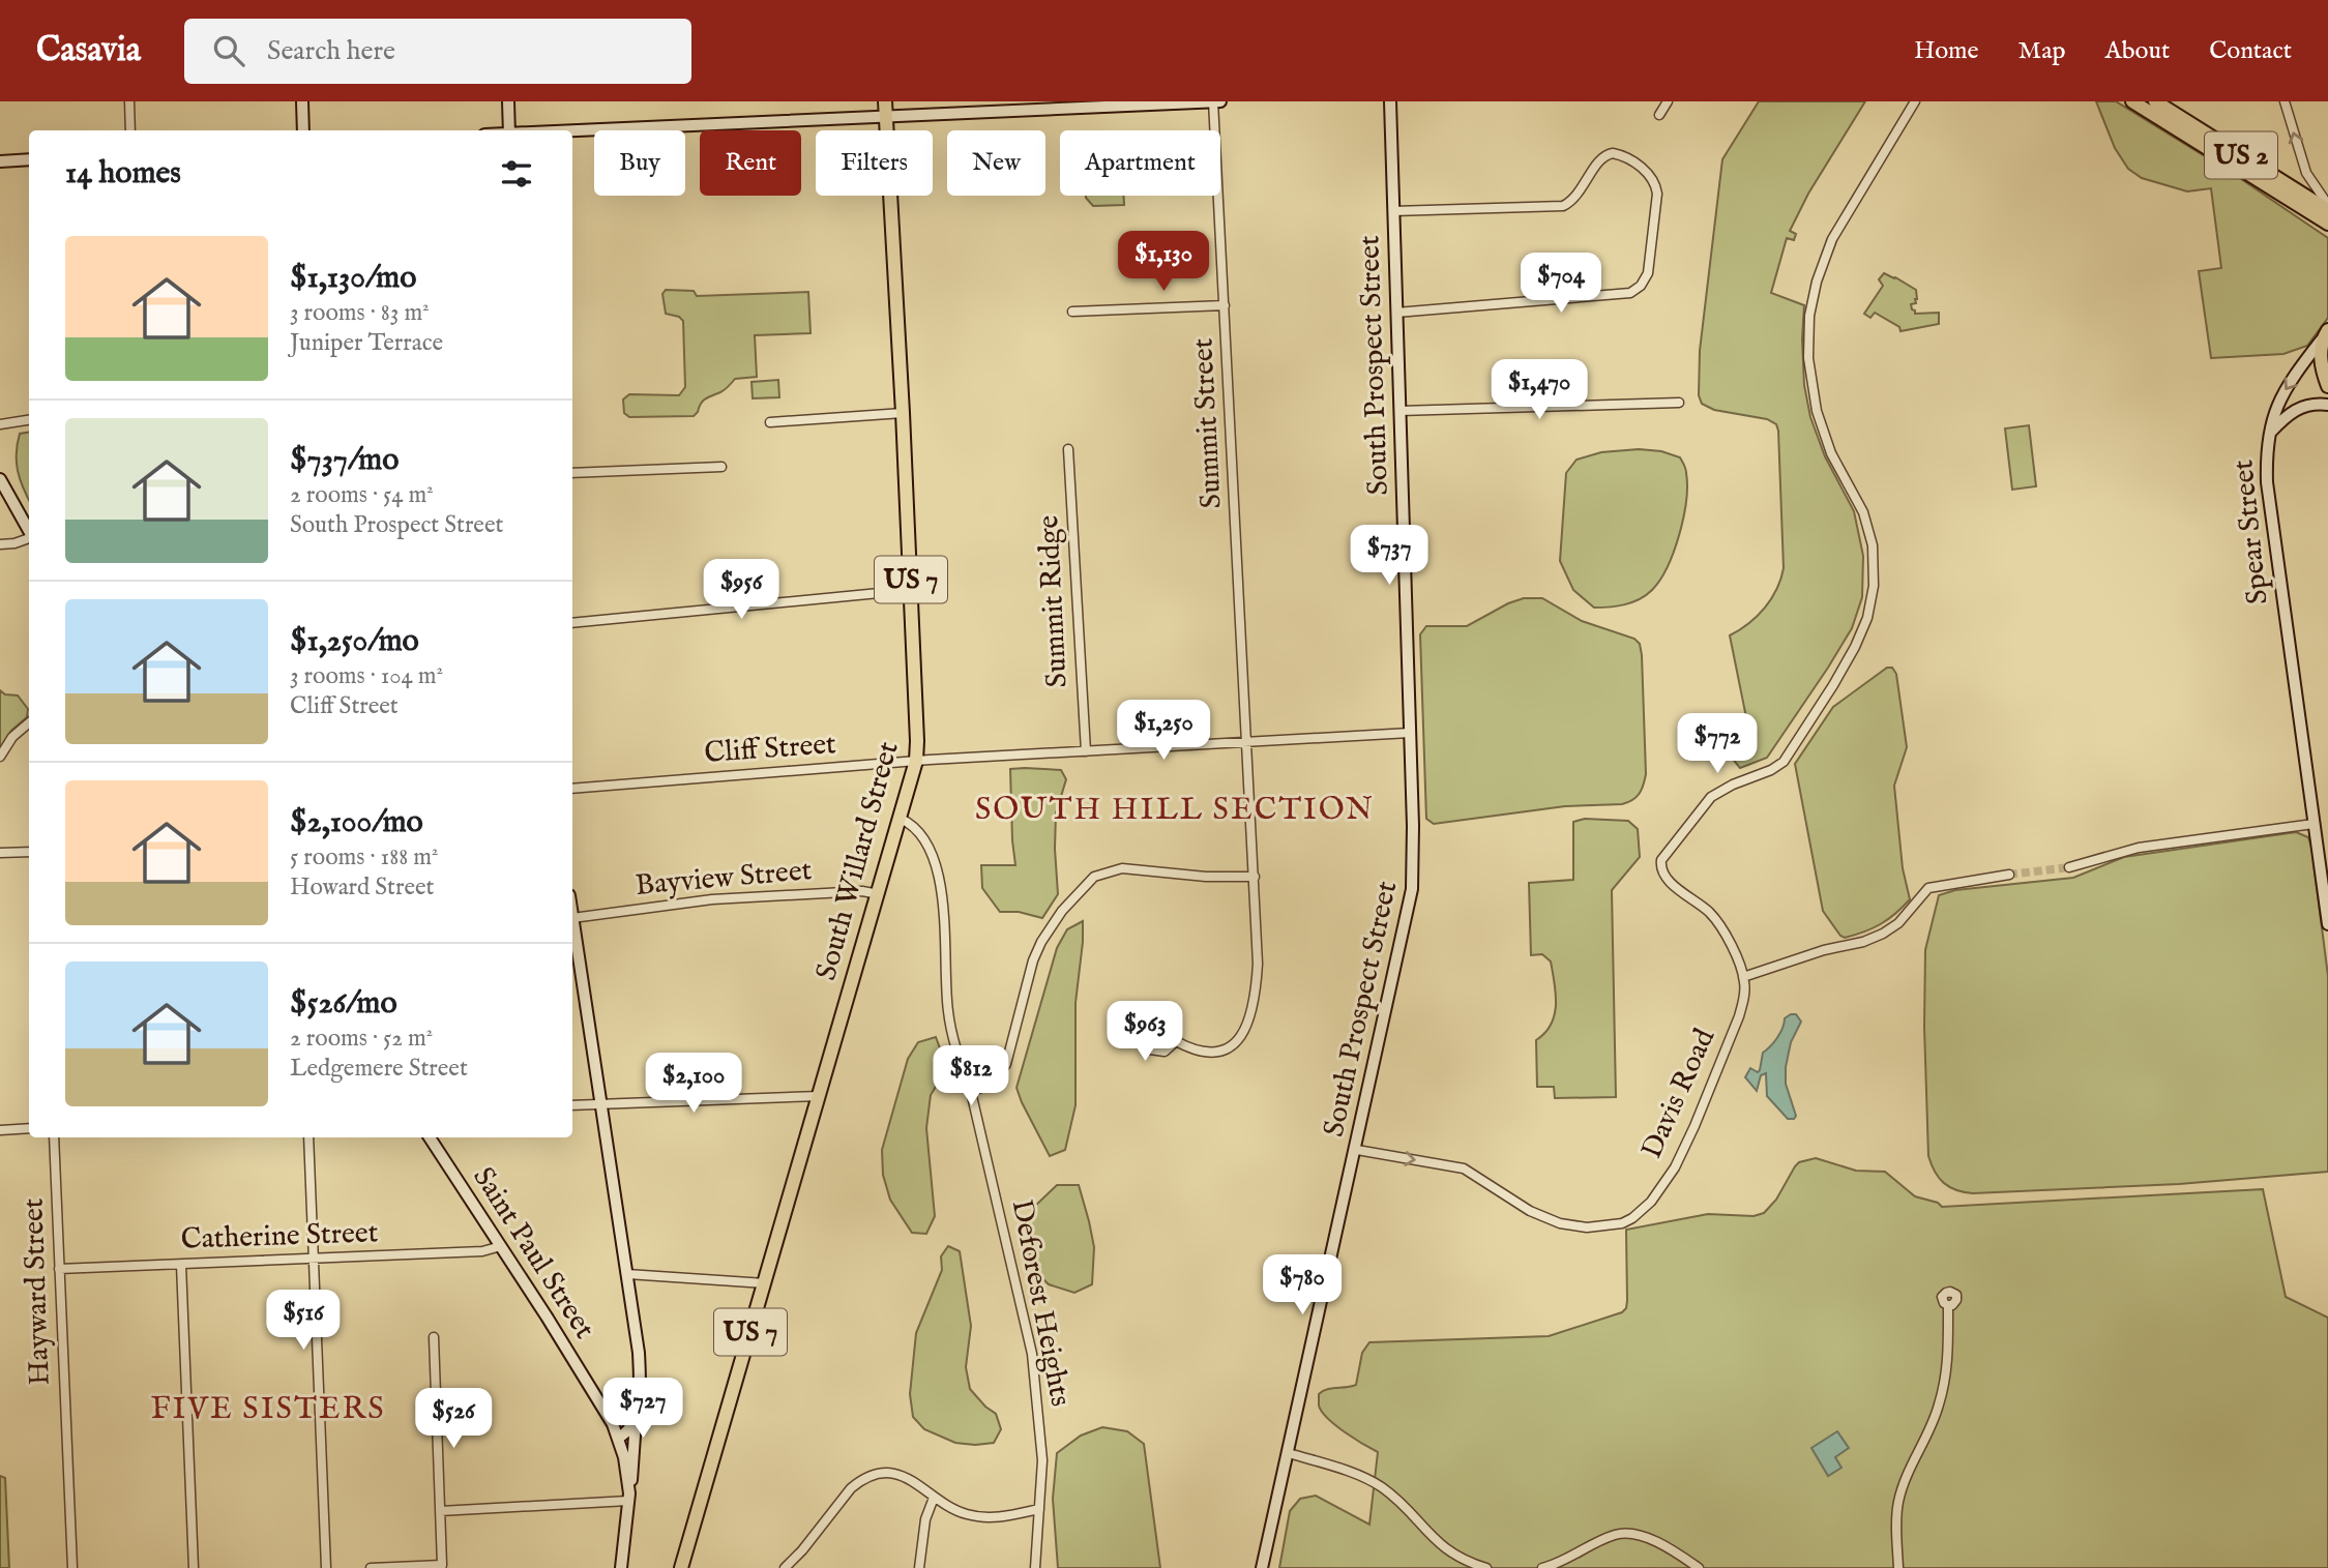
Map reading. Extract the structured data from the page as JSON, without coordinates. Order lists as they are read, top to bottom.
{
  "streets": {
    "main road": [
      "US 2",
      "Spear Street",
      "US 7",
      "South Willard Street"
    ],
    "street": [
      "South Prospect Street",
      "Summit Street",
      "Summit Ridge",
      "Cliff Street",
      "Bayview Street",
      "Davis Road",
      "Catherine Street",
      "Saint Paul Street",
      "Hayward Street",
      "Deforest Heights"
    ]
  },
  "crossings": [
    ["South Prospect Street", "Cliff Street"],
    ["South Prospect Street", "Davis Road"],
    ["Summit Street", "Cliff Street"],
    ["Summit Ridge", "Cliff Street"],
    ["Cliff Street", "South Willard Street"],
    ["South Willard Street", "Bayview Street"],
    ["South Willard Street", "Deforest Heights"],
    ["Catherine Street", "Saint Paul Street"],
    ["Catherine Street", "Hayward Street"]
  ],
  "districts": ["SOUTH HILL SECTION", "FIVE SISTERS"],
  "page": {
    "header": "Casavia",
    "search": "Search here",
    "nav": [
      "Home",
      "Map",
      "About",
      "Contact"
    ],
    "chip": [
      "Buy",
      "Rent",
      "Filters",
      "New",
      "Apartment"
    ],
    "heading": "14 homes",
    "list": [
      {
        "name": "$1,130/mo",
        "note": "3 rooms · 83 m² · Juniper Terrace"
      },
      {
        "name": "$737/mo",
        "note": "2 rooms · 54 m² · South Prospect Street"
      },
      {
        "name": "$1,250/mo",
        "note": "3 rooms · 104 m² · Cliff Street"
      },
      {
        "name": "$2,100/mo",
        "note": "5 rooms · 188 m² · Howard Street"
      },
      {
        "name": "$526/mo",
        "note": "2 rooms · 52 m² · Ledgemere Street"
      }
    ],
    "price": [
      "$1,130",
      "$704",
      "$1,470",
      "$737",
      "$956",
      "$1,250",
      "$772",
      "$963",
      "$812",
      "$2,100",
      "$780",
      "$516",
      "$727",
      "$526"
    ]
  }
}
